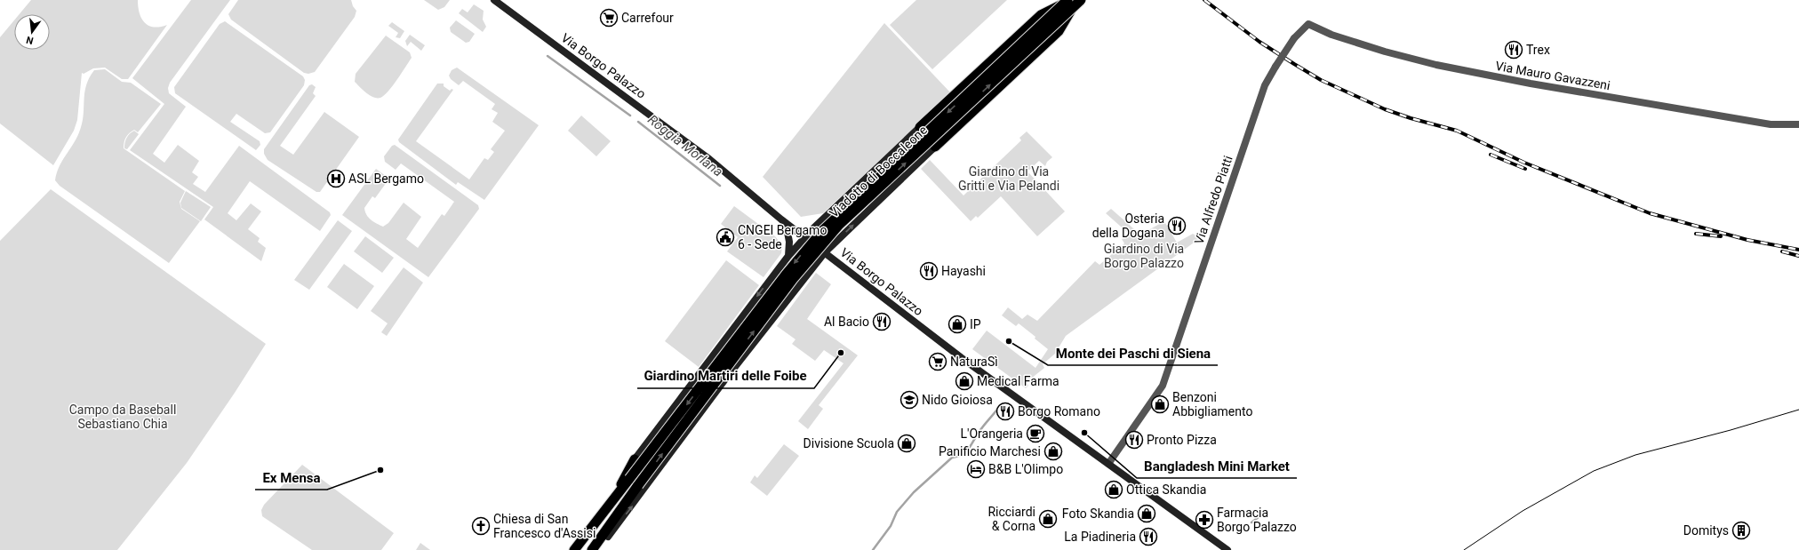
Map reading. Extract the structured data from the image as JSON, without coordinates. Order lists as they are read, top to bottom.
{
  "streets": {
    "highway": ["Viadotto di Boccaleone"],
    "main road": ["Via Borgo Palazzo"],
    "street": ["Via Mauro Gavazzeni", "Via Alfredo Piatti"]
  },
  "crossings": [
    ["Via Borgo Palazzo", "Via Alfredo Piatti"],
    ["Via Mauro Gavazzeni", "Via Alfredo Piatti"]
  ],
  "water": ["Roggia Morlana"],
  "parks": ["Giardino di Via Gritti e Via Pelandi", "Giardino di Via Borgo Palazzo", "Campo da Baseball Sebastiano Chia"],
  "places": {
    "supermarket": ["Carrefour", "NaturaSì"],
    "restaurant": [
      "Trex",
      "Osteria della Dogana",
      "Hayashi",
      "Al Bacio",
      "Borgo Romano",
      "Pronto Pizza",
      "La Piadineria"
    ],
    "hospital": ["ASL Bergamo"],
    "public building": ["CNGEI Bergamo 6 - Sede"],
    "shop": [
      "IP",
      "Medical Farma",
      "Benzoni Abbigliamento",
      "Divisione Scuola",
      "Panificio Marchesi",
      "Ottica Skandia",
      "Foto Skandia",
      "Ricciardi & Corna"
    ],
    "other": [
      "Monte dei Paschi di Siena",
      "Giardino Martiri delle Foibe",
      "Bangladesh Mini Market",
      "Ex Mensa"
    ],
    "school or university": ["Nido Gioiosa"],
    "cafe": ["L'Orangeria"],
    "hotel": ["B&B L'Olimpo"],
    "pharmacy": ["Farmacia Borgo Palazzo"],
    "church": ["Chiesa di San Francesco d'Assisi"],
    "building": ["Domitys"]
  },
  "north": "bottom"
}
